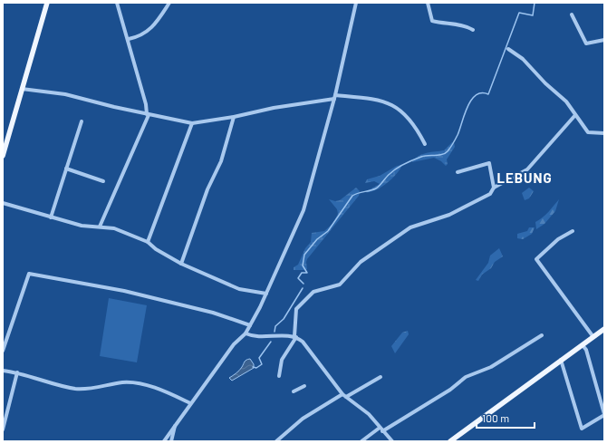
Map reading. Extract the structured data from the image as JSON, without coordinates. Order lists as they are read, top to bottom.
{
  "districts": ["LEBUNG"],
  "scale_bar": "100 m"
}
